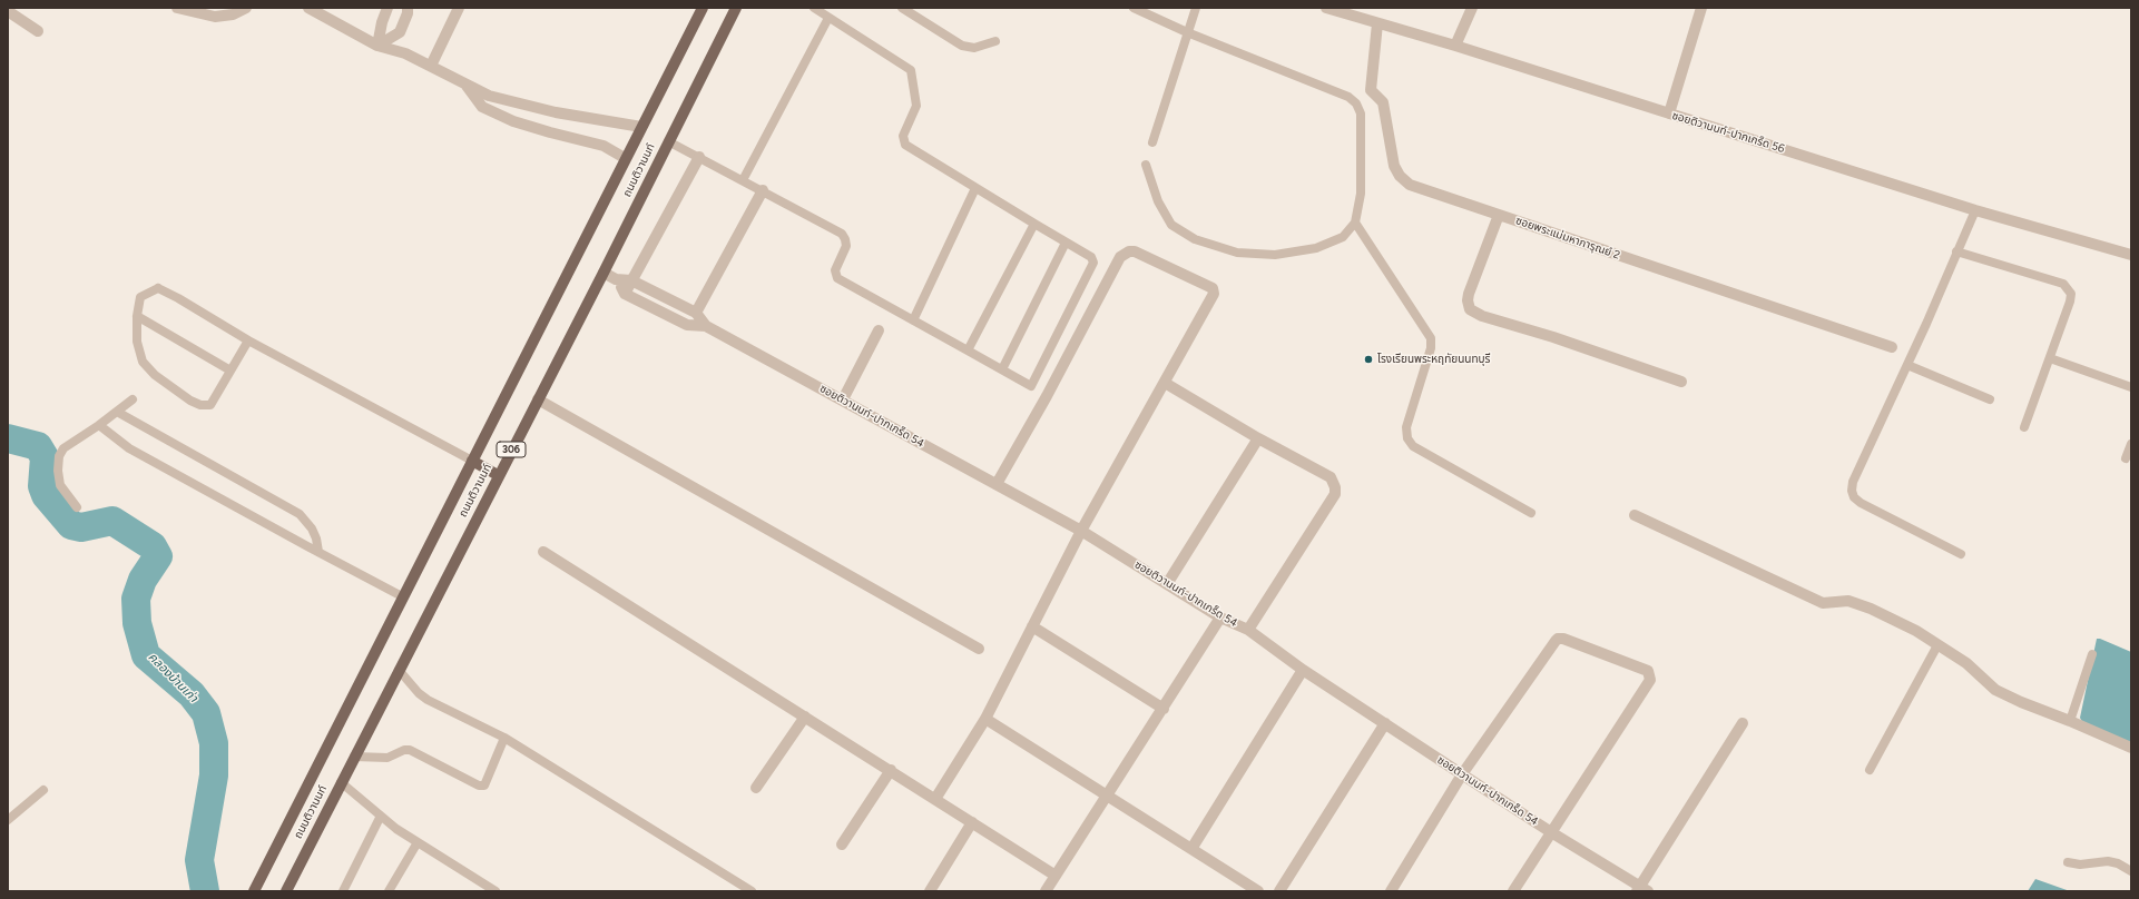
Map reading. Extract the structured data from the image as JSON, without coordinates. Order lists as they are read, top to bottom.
{
  "streets": {
    "main road": ["ถนนติวานนท์", "306"],
    "street": ["ซอยติวานนท์-ปากเกร็ด 56", "ซอยพระแม่มหาการุณย์ 2", "ซอยติวานนท์-ปากเกร็ด 54"]
  },
  "crossings": [
    ["ซอยติวานนท์-ปากเกร็ด 56", "ซอยพระแม่มหาการุณย์ 2"],
    ["ถนนติวานนท์", "ซอยติวานนท์-ปากเกร็ด 54"]
  ],
  "water": ["คลองบ้านเก่า"],
  "places": ["โรงเรียนพระหฤทัยนนทบุรี"]
}
